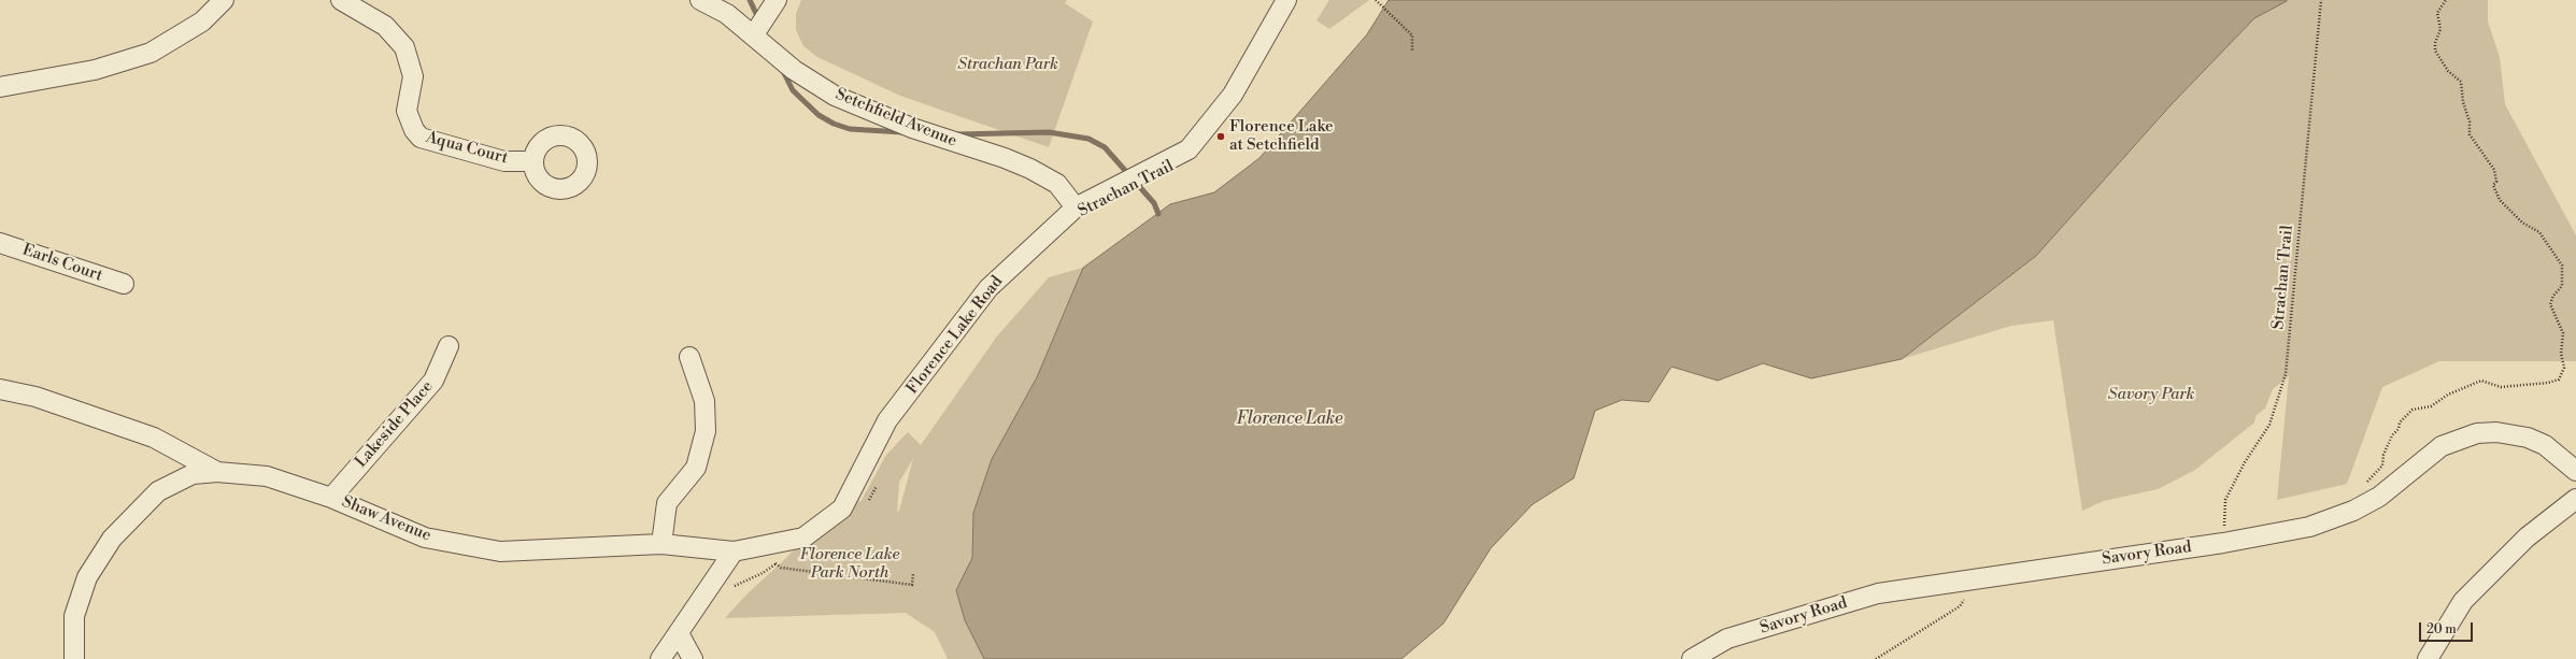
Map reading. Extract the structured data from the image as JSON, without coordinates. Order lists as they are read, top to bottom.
{
  "streets": {
    "street": [
      "Setchfield Avenue",
      "Aqua Court",
      "Earls Court",
      "Florence Lake Road",
      "Lakeside Place",
      "Shaw Avenue",
      "Savory Road"
    ],
    "path": ["Strachan Trail"]
  },
  "crossings": [
    ["Setchfield Avenue", "Florence Lake Road"],
    ["Strachan Trail", "Savory Road"],
    ["Florence Lake Road", "Shaw Avenue"],
    ["Lakeside Place", "Shaw Avenue"]
  ],
  "water": ["Florence Lake"],
  "parks": ["Strachan Park", "Savory Park", "Florence Lake Park North"],
  "places": ["Florence Lake at Setchfield"],
  "scale_bar": "20 m"
}
